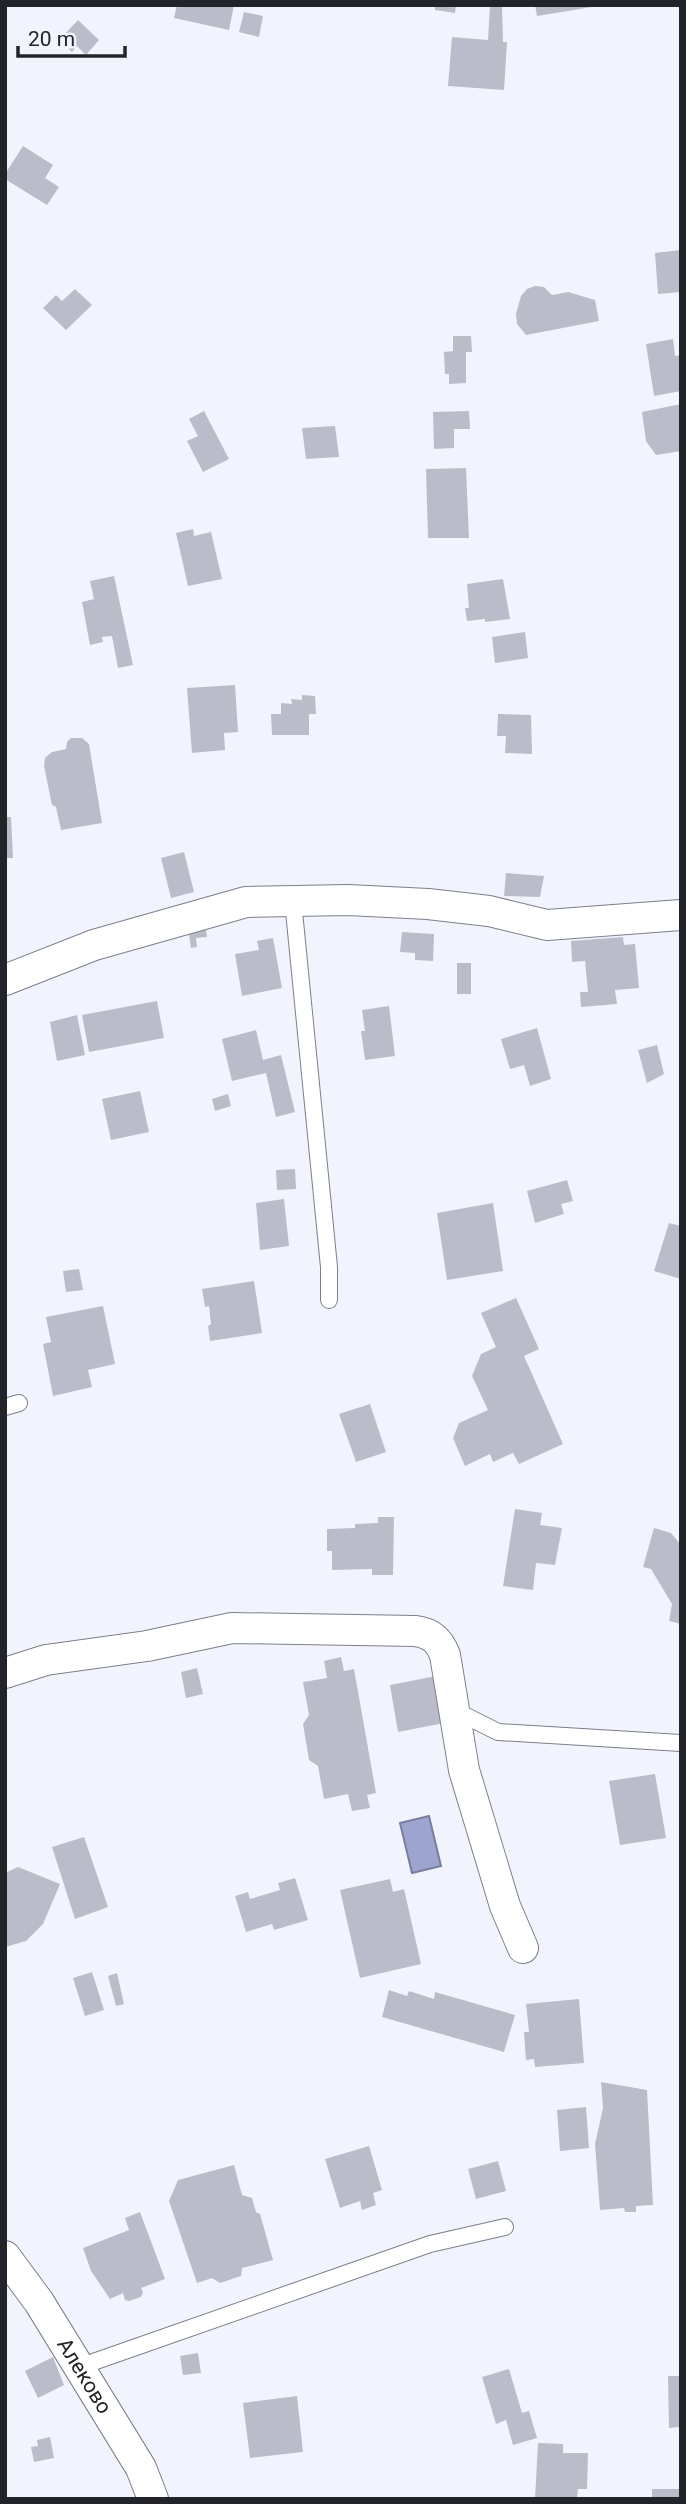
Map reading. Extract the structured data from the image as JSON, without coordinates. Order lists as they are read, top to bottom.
{
  "streets": {
    "street": ["Алеково"]
  },
  "scale_bar": "20 m"
}
